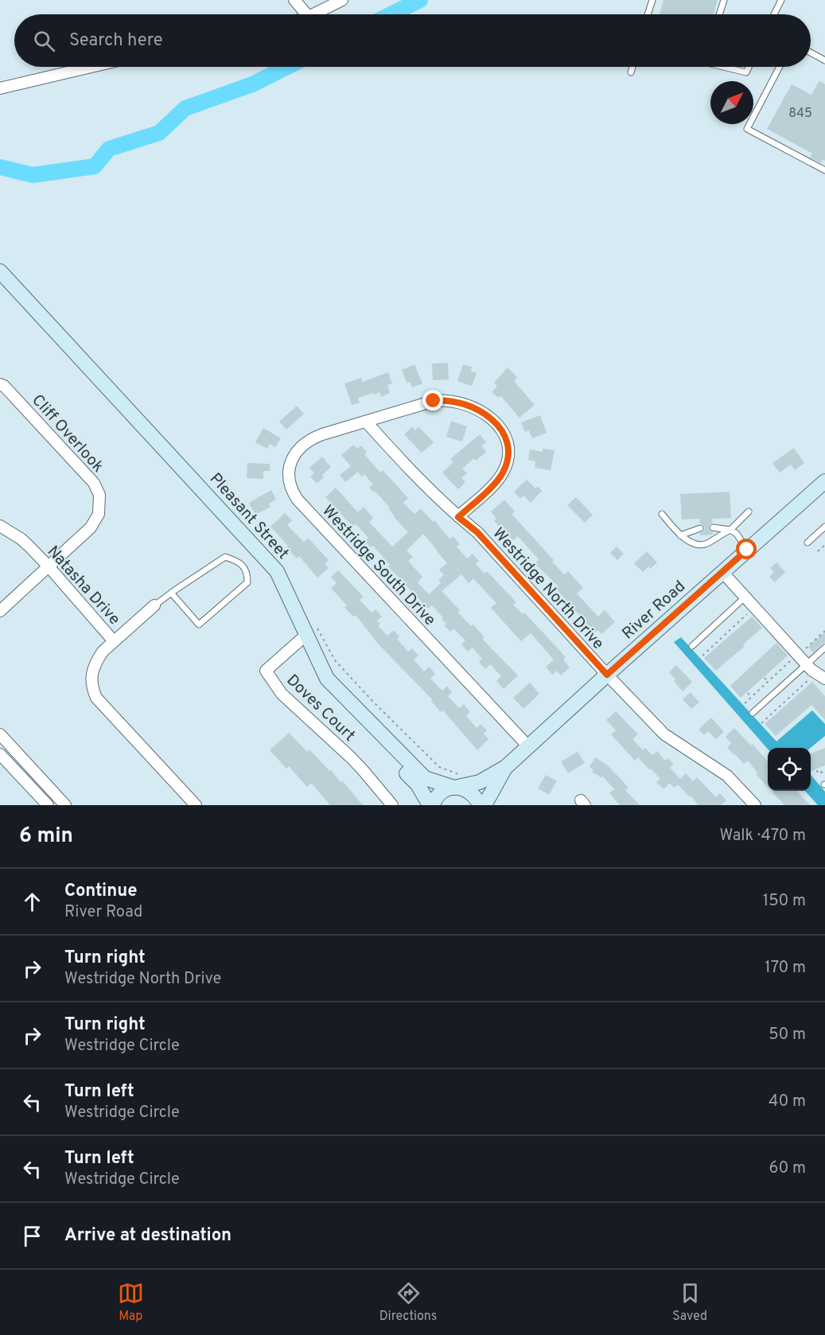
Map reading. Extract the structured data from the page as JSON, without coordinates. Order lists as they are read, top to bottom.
{
  "streets": {
    "main road": ["Pleasant Street", "River Road"],
    "street": [
      "Cliff Overlook",
      "Westridge South Drive",
      "Natasha Drive",
      "Westridge North Drive",
      "Doves Court"
    ]
  },
  "crossings": [
    ["Cliff Overlook", "Natasha Drive"],
    ["Pleasant Street", "River Road"],
    ["Pleasant Street", "Doves Court"],
    ["Westridge South Drive", "Westridge North Drive"],
    ["Westridge South Drive", "River Road"],
    ["Westridge North Drive", "River Road"]
  ],
  "house_numbers": ["845"],
  "north": "top right",
  "page": {
    "search": "Search here",
    "heading": ["6 min", "Walk · 470 m"],
    "list": [
      ["Continue", "River Road", "150 m"],
      ["Turn right", "Westridge North Drive", "170 m"],
      ["Turn right", "Westridge Circle", "50 m"],
      ["Turn left", "Westridge Circle", "40 m"],
      ["Turn left", "Westridge Circle", "60 m"],
      "Arrive at destination"
    ],
    "nav": ["Map", "Directions", "Saved"]
  }
}
